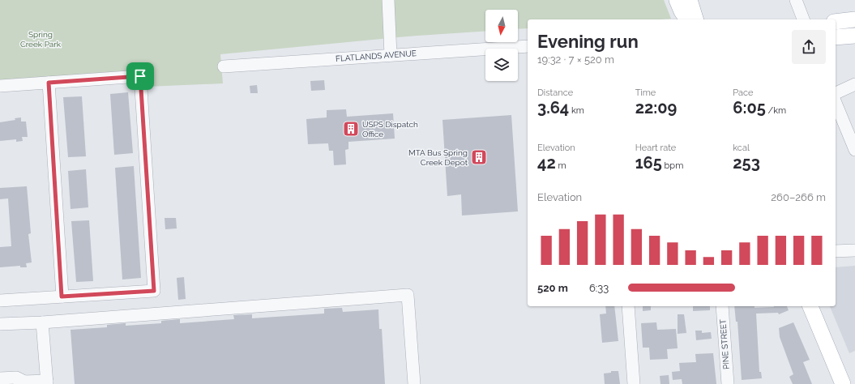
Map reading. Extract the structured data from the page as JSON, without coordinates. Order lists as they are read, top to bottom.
{
  "streets": {
    "street": ["FLATLANDS AVENUE", "PINE STREET"]
  },
  "parks": ["Spring Creek Park"],
  "places": {
    "building": ["USPS Dispatch Office", "MTA Bus Spring Creek Depot"]
  },
  "north": "bottom",
  "page": {
    "heading": ["Evening run", "19:32 · 7 × 520 m"],
    "stats": [
      ["Distance", "3.64 km"],
      ["Time", "22:09"],
      ["Pace", "6:05 /km"],
      ["Elevation", "42 m"],
      ["Heart rate", "165 bpm"],
      ["kcal", "253"]
    ],
    "chart": ["Elevation", "260–266 m"],
    "list": [
      {
        "name": "520 m",
        "note": "6:33"
      }
    ]
  }
}
